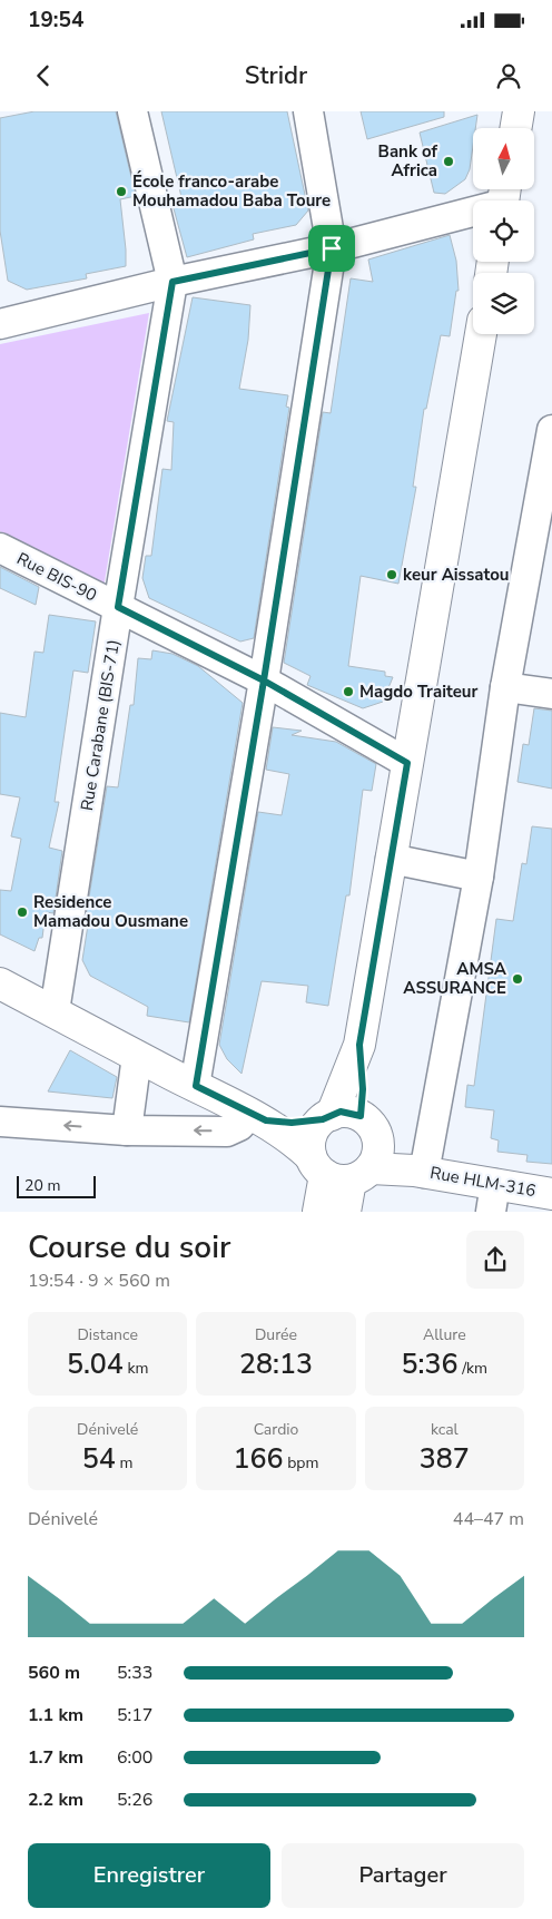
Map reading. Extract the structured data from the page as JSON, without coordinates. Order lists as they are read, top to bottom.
{
  "streets": {
    "street": ["Rue BIS-90", "Rue Carabane (BIS-71)", "Rue HLM-316"]
  },
  "crossings": [
    ["Rue BIS-90", "Rue Carabane (BIS-71)"]
  ],
  "places": [
    "Bank of Africa",
    "École franco-arabe Mouhamadou Baba Toure",
    "keur Aissatou",
    "Magdo Traiteur",
    "Residence Mamadou Ousmane",
    "AMSA ASSURANCE"
  ],
  "scale_bar": "20 m",
  "north": "top",
  "page": {
    "status": "19:54",
    "header": "Stridr",
    "scale": "20 m",
    "heading": ["Course du soir", "19:54 · 9 × 560 m"],
    "stats": [
      ["Distance", "5.04 km"],
      ["Durée", "28:13"],
      ["Allure", "5:36 /km"],
      ["Dénivelé", "54 m"],
      ["Cardio", "166 bpm"],
      ["kcal", "387"]
    ],
    "chart": ["Dénivelé", "44–47 m"],
    "list": [
      {
        "name": "560 m",
        "note": "5:33"
      },
      {
        "name": "1.1 km",
        "note": "5:17"
      },
      {
        "name": "1.7 km",
        "note": "6:00"
      },
      {
        "name": "2.2 km",
        "note": "5:26"
      }
    ],
    "buttons": ["Enregistrer", "Partager"]
  }
}
